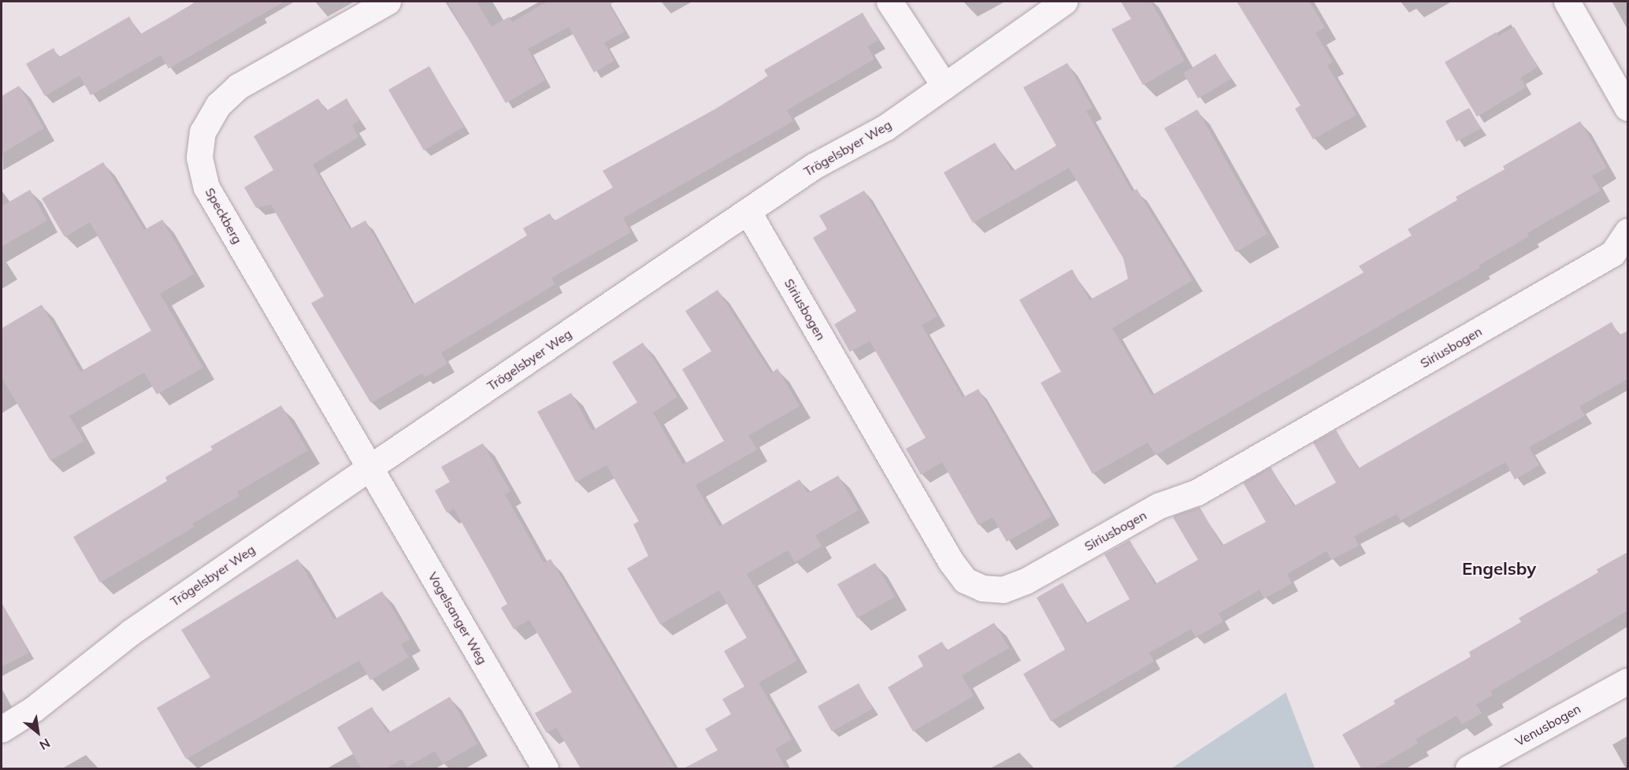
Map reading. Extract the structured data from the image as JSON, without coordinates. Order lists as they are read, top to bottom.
{
  "streets": {
    "street": [
      "Trögelsbyer Weg",
      "Speckberg",
      "Siriusbogen",
      "Vogelsanger Weg",
      "Venusbogen"
    ]
  },
  "crossings": [
    ["Trögelsbyer Weg", "Speckberg"],
    ["Trögelsbyer Weg", "Siriusbogen"],
    ["Trögelsbyer Weg", "Vogelsanger Weg"],
    ["Speckberg", "Vogelsanger Weg"]
  ],
  "districts": ["Engelsby"],
  "north": "bottom right"
}
